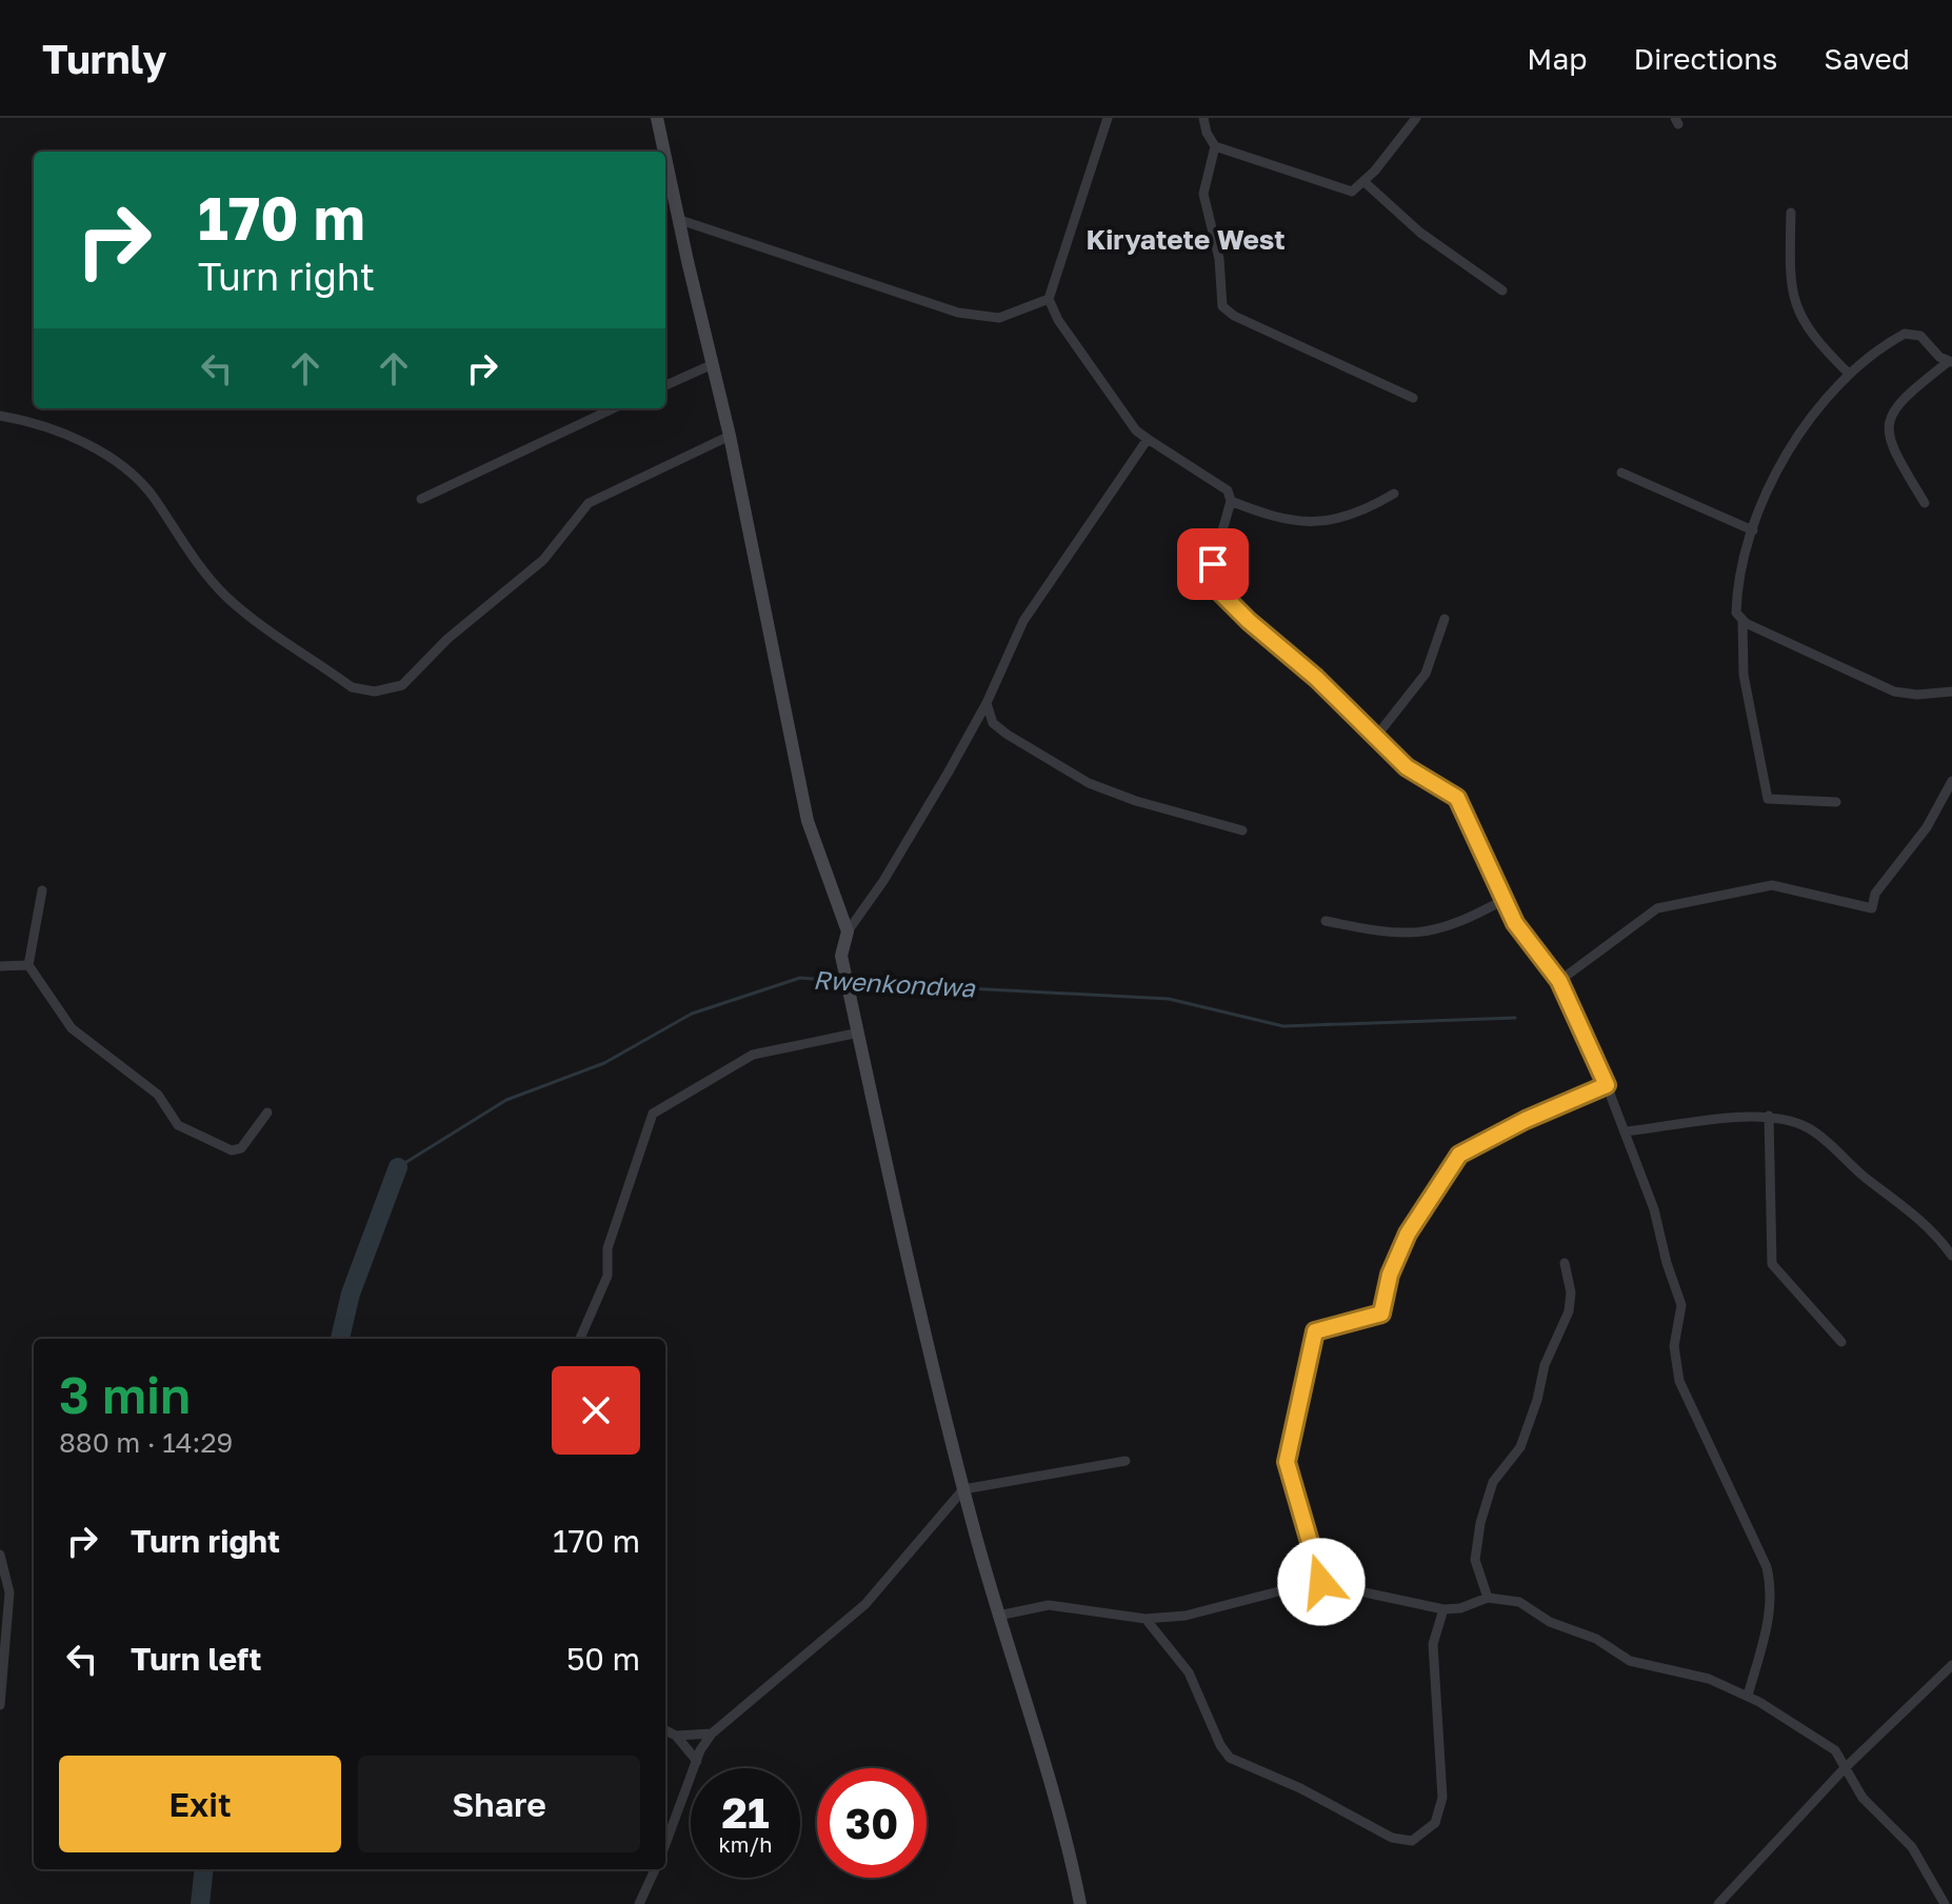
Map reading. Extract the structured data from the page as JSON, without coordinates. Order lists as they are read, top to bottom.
{
  "districts": ["Kiryatete West"],
  "water": ["Rwenkondwa"],
  "page": {
    "header": "Turnly",
    "nav": ["Map", "Directions", "Saved"],
    "turn": ["170 m", "Turn right"],
    "heading": ["3 min", "880 m · 14:29"],
    "list": [
      {
        "name": "Turn right",
        "value": "170 m"
      },
      {
        "name": "Turn left",
        "value": "50 m"
      }
    ],
    "buttons": ["Exit", "Share"],
    "speed": "21 km/h",
    "limit": "30"
  }
}
